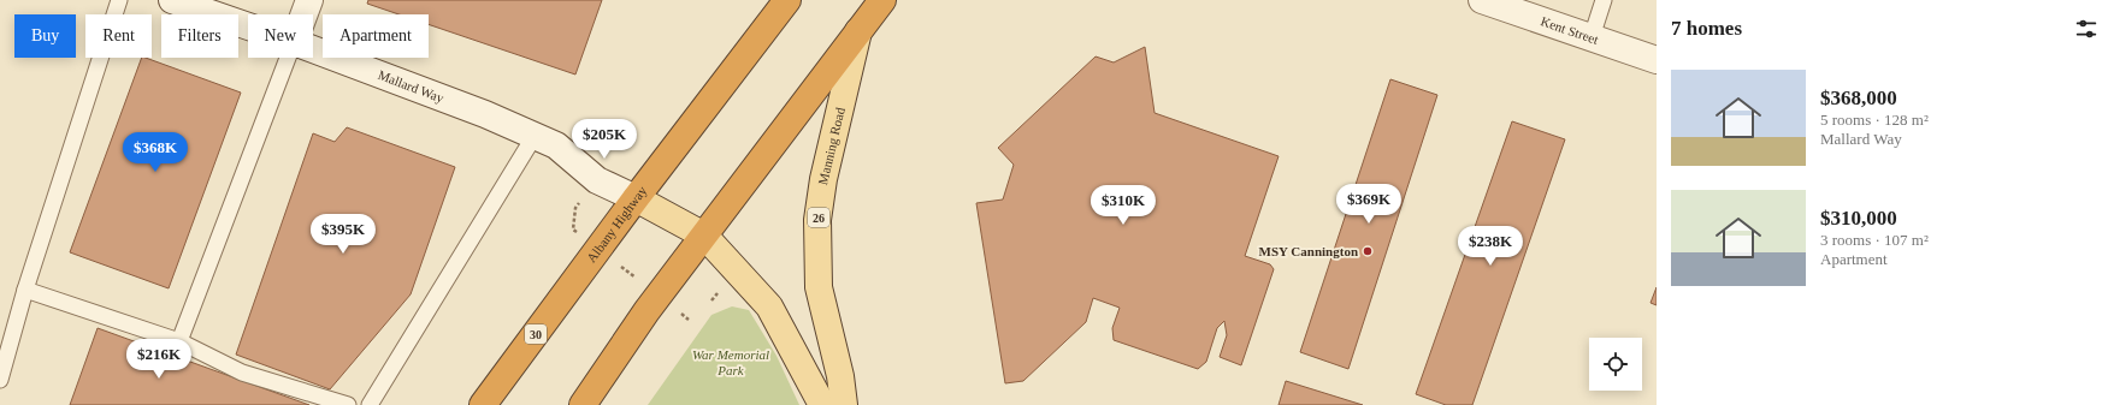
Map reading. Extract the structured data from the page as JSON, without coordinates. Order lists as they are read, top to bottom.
{
  "streets": {
    "highway": ["Albany Highway", "30"],
    "main road": ["Manning Road", "26"],
    "street": ["Kent Street", "Mallard Way"]
  },
  "crossings": [
    ["Mallard Way", "Albany Highway"]
  ],
  "parks": ["War Memorial Park"],
  "places": ["MSY Cannington"],
  "page": {
    "heading": "7 homes",
    "chip": [
      "Buy",
      "Rent",
      "Filters",
      "New",
      "Apartment"
    ],
    "list": [
      {
        "name": "$368,000",
        "note": "5 rooms · 128 m² · Mallard Way"
      },
      {
        "name": "$310,000",
        "note": "3 rooms · 107 m² · Apartment"
      }
    ],
    "price": [
      "$205K",
      "$368K",
      "$369K",
      "$310K",
      "$395K",
      "$238K",
      "$216K"
    ]
  }
}
